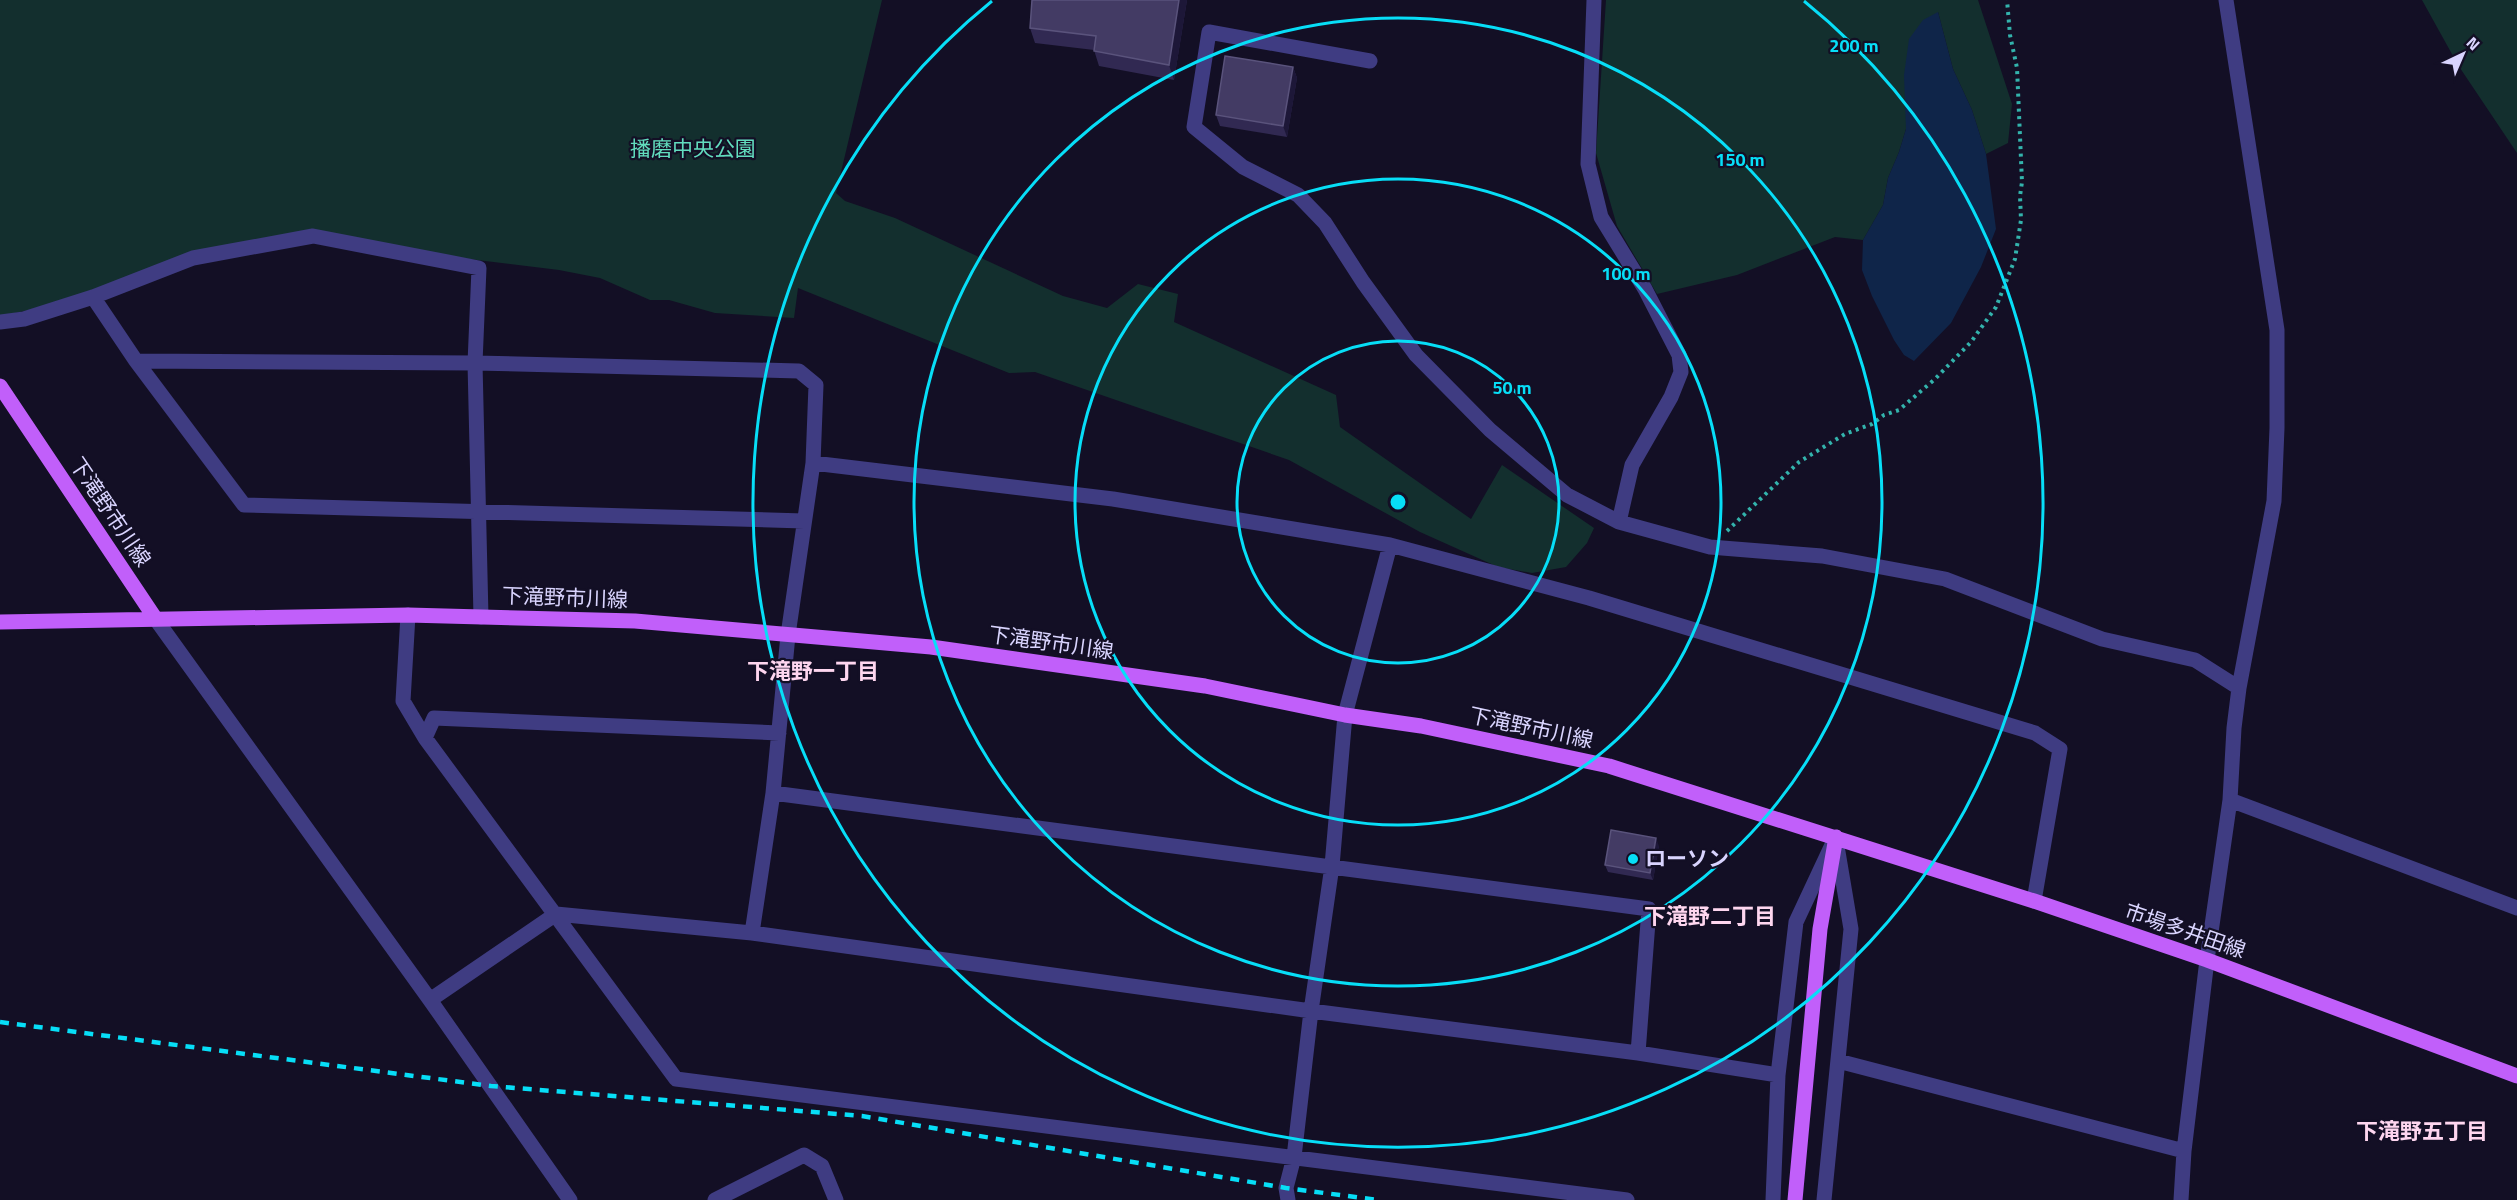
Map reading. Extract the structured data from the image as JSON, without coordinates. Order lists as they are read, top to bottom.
{
  "streets": {
    "main road": ["下滝野市川線", "市場多井田線"]
  },
  "crossings": [
    ["下滝野市川線", "市場多井田線"]
  ],
  "districts": ["下滝野一丁目", "下滝野二丁目", "下滝野五丁目"],
  "parks": ["播磨中央公園"],
  "places": ["ローソン"],
  "north": "top right",
  "rings": [
    "200 m",
    "150 m",
    "100 m",
    "50 m"
  ]
}
